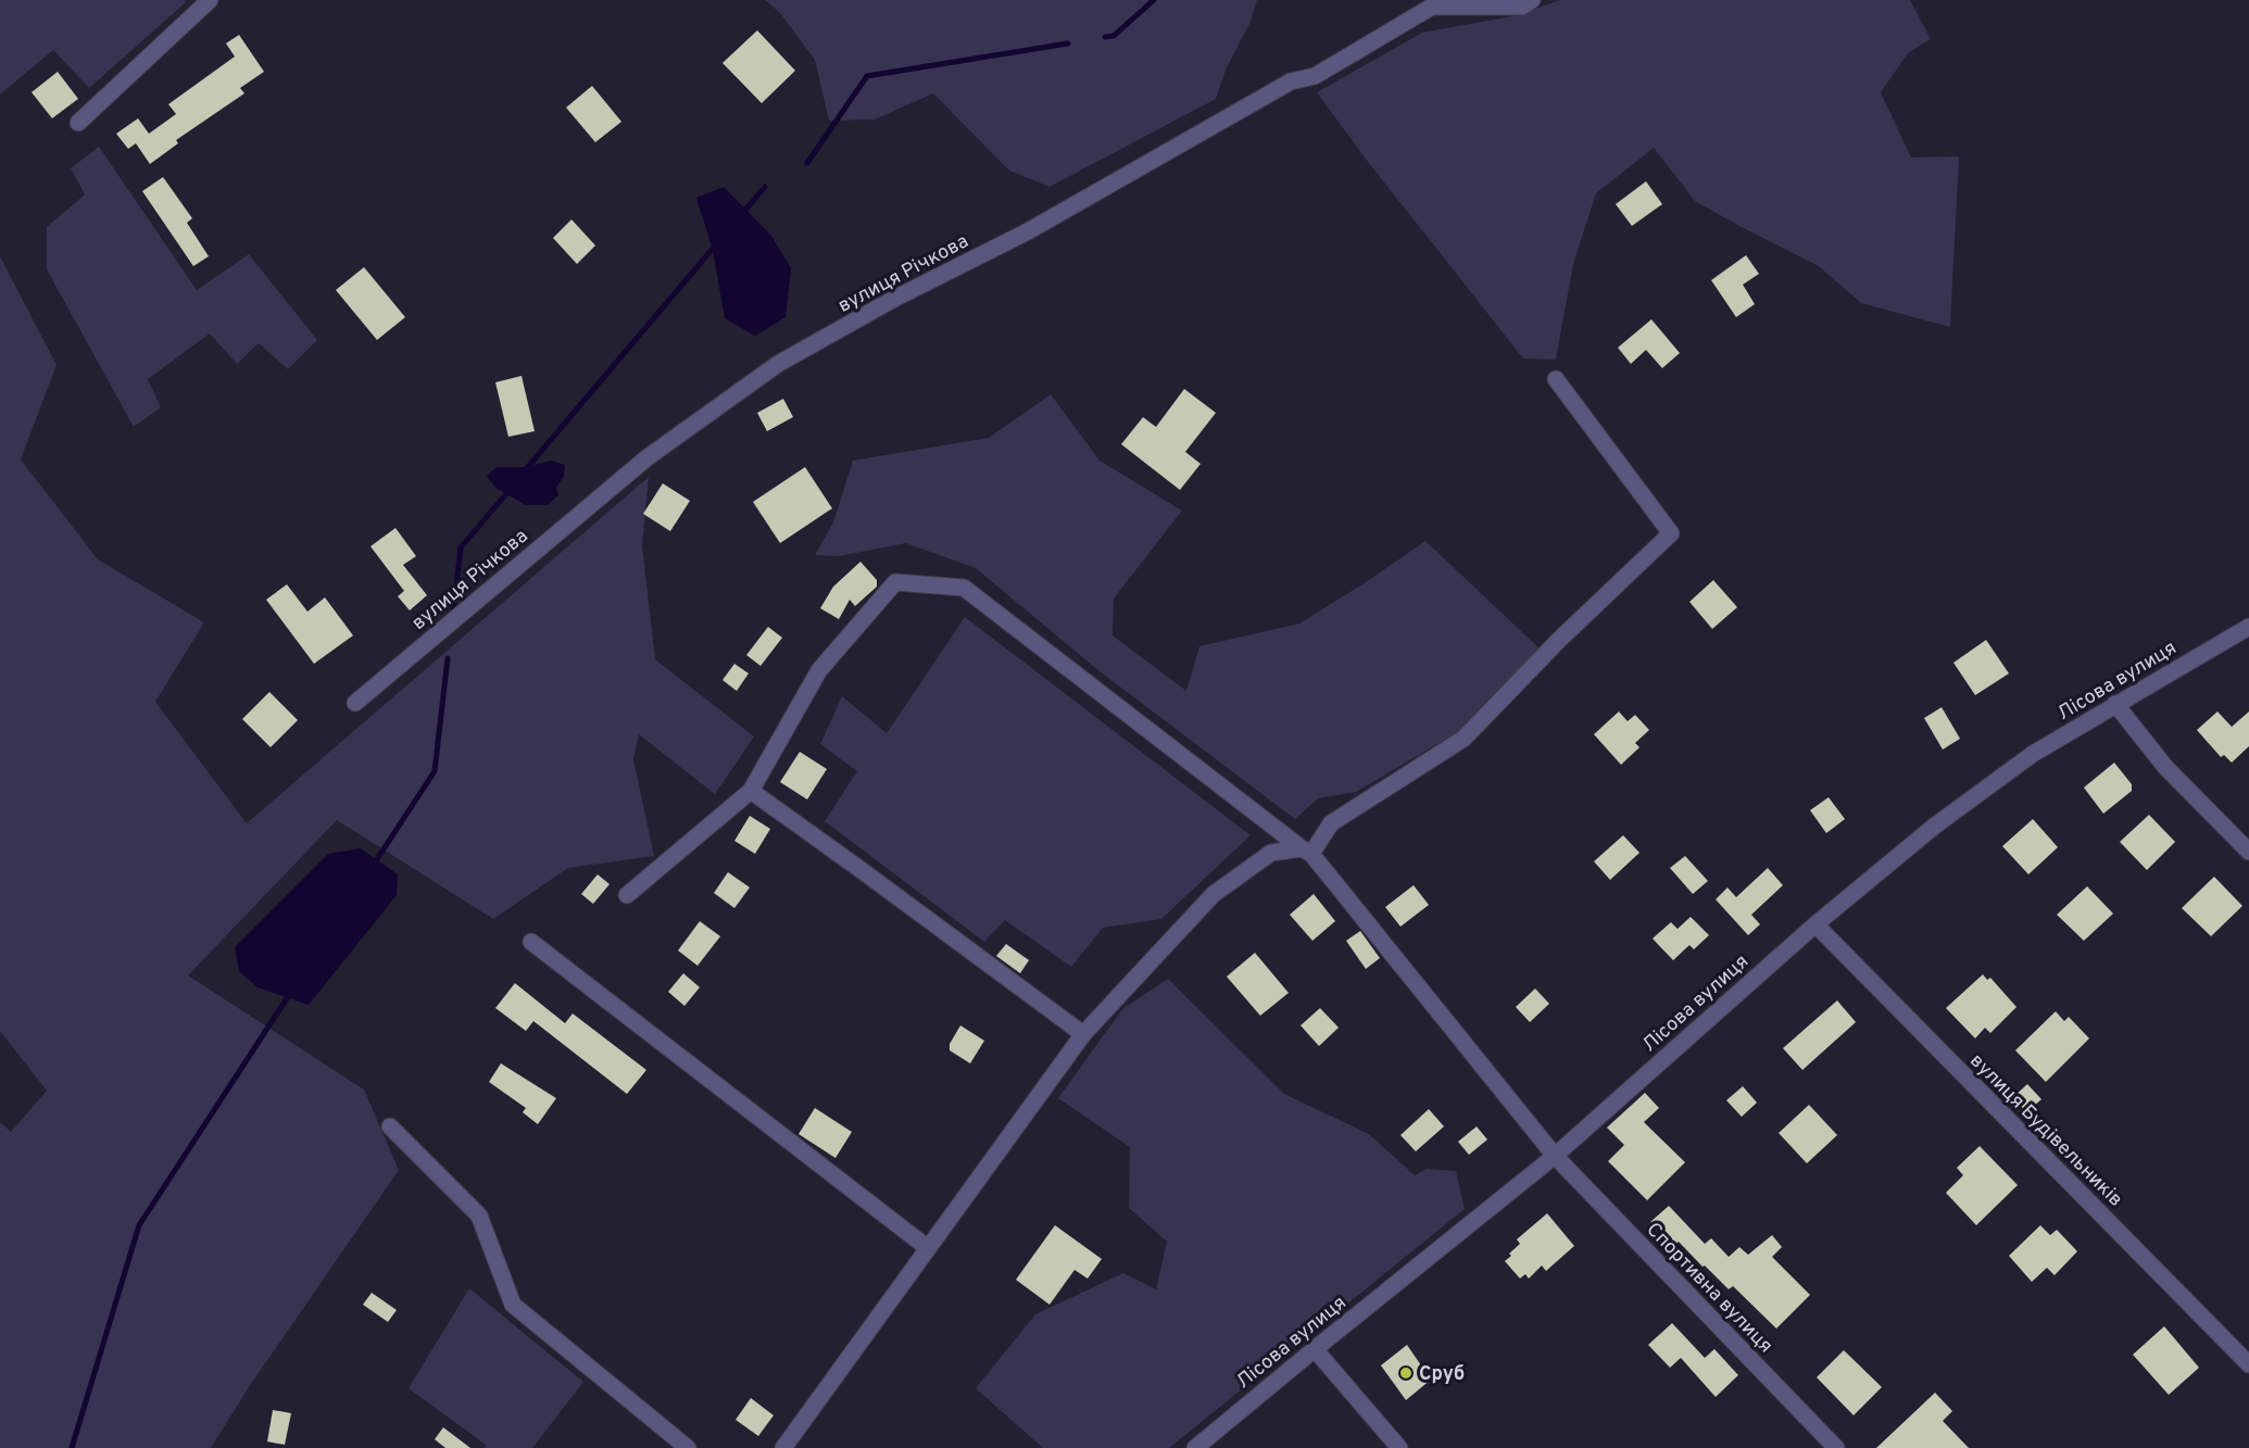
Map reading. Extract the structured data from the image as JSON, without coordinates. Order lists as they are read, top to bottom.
{
  "streets": {
    "street": [
      "вулиця Річкова",
      "Лісова вулиця",
      "вулиця Будівельників",
      "Спортивна вулиця"
    ]
  },
  "crossings": [
    ["Лісова вулиця", "вулиця Будівельників"],
    ["Лісова вулиця", "Спортивна вулиця"]
  ],
  "places": ["Сруб"]
}
